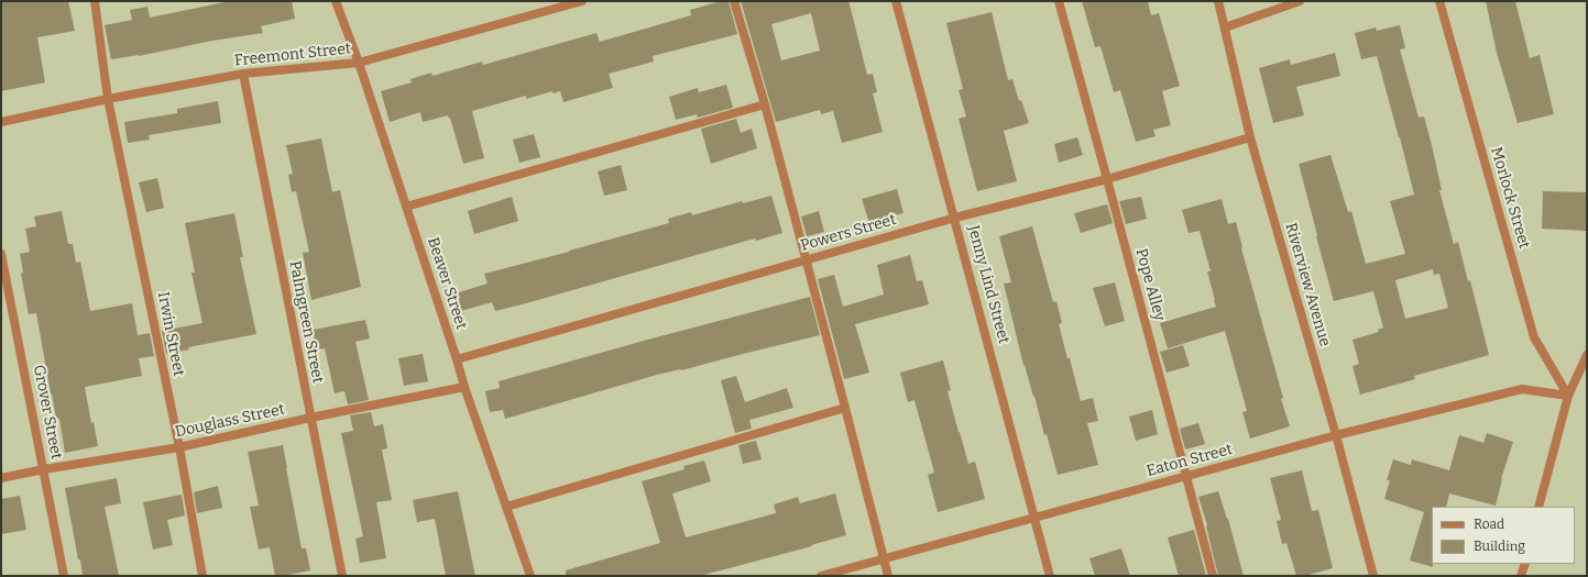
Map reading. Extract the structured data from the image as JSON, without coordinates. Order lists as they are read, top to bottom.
{
  "streets": {
    "street": [
      "Freemont Street",
      "Morlock Street",
      "Powers Street",
      "Beaver Street",
      "Jenny Lind Street",
      "Pope Alley",
      "Riverview Avenue",
      "Palmgreen Street",
      "Irwin Street",
      "Grover Street",
      "Douglass Street",
      "Eaton Street"
    ]
  },
  "crossings": [
    ["Freemont Street", "Beaver Street"],
    ["Freemont Street", "Palmgreen Street"],
    ["Freemont Street", "Irwin Street"],
    ["Morlock Street", "Eaton Street"],
    ["Powers Street", "Beaver Street"],
    ["Powers Street", "Jenny Lind Street"],
    ["Powers Street", "Pope Alley"],
    ["Powers Street", "Riverview Avenue"],
    ["Beaver Street", "Douglass Street"],
    ["Jenny Lind Street", "Eaton Street"],
    ["Pope Alley", "Eaton Street"],
    ["Riverview Avenue", "Eaton Street"],
    ["Palmgreen Street", "Douglass Street"],
    ["Irwin Street", "Douglass Street"],
    ["Grover Street", "Douglass Street"]
  ],
  "legend": ["Road", "Building"]
}
